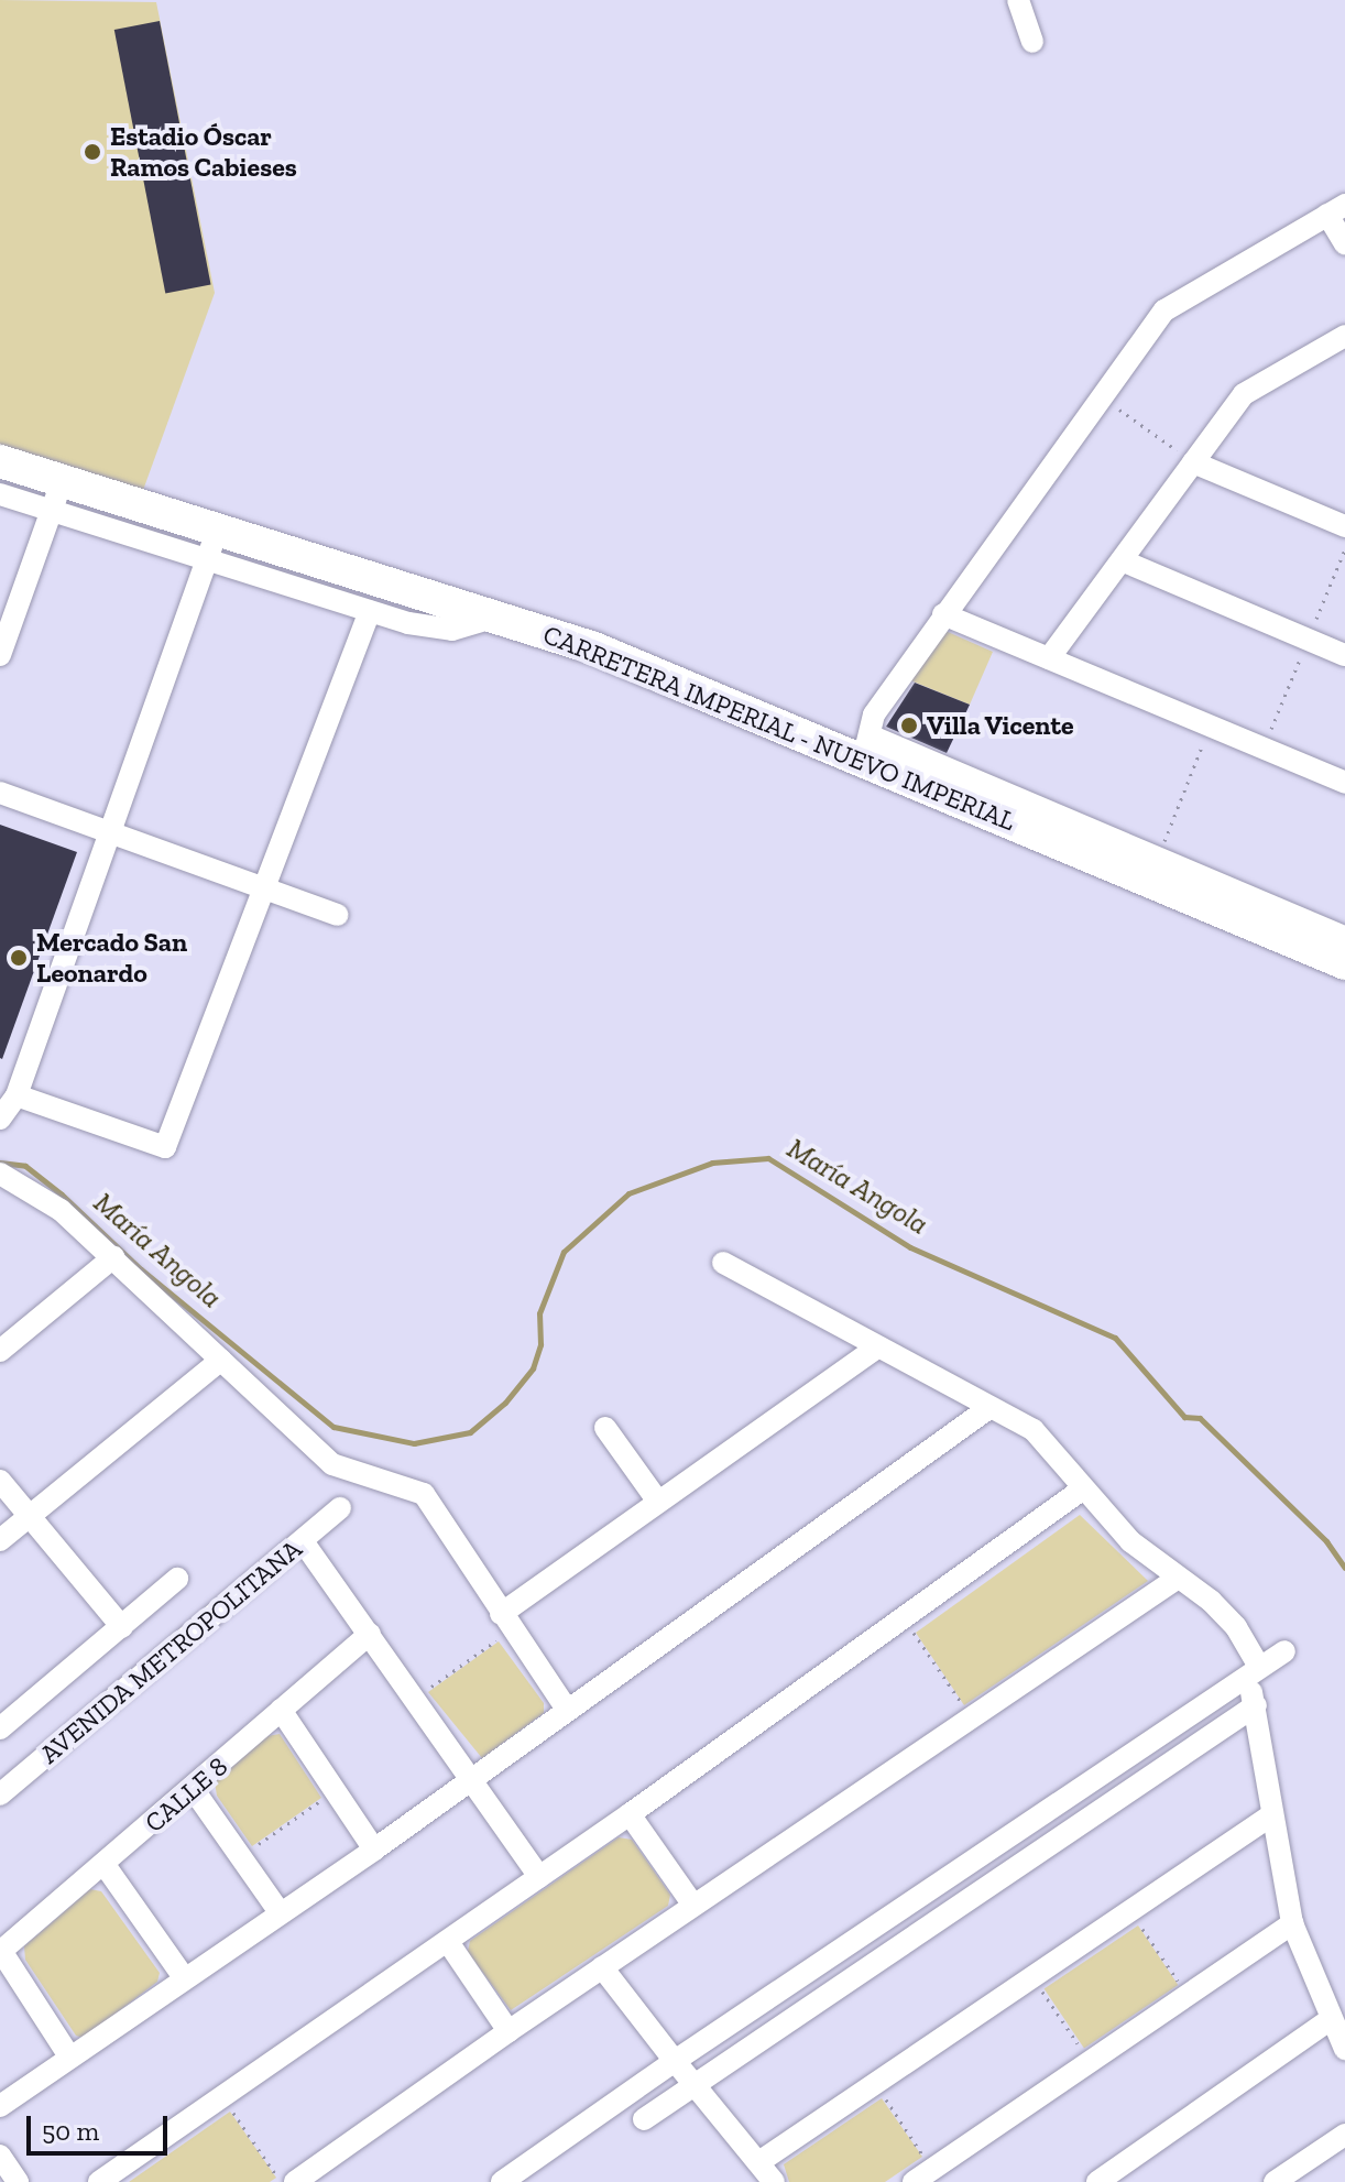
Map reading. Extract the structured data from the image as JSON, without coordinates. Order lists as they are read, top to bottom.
{
  "streets": {
    "highway": ["CARRETERA IMPERIAL - NUEVO IMPERIAL"],
    "street": ["AVENIDA METROPOLITANA", "CALLE 8"]
  },
  "water": ["María Angola"],
  "places": ["Estadio Óscar Ramos Cabieses", "Villa Vicente", "Mercado San Leonardo"],
  "scale_bar": "50 m"
}
